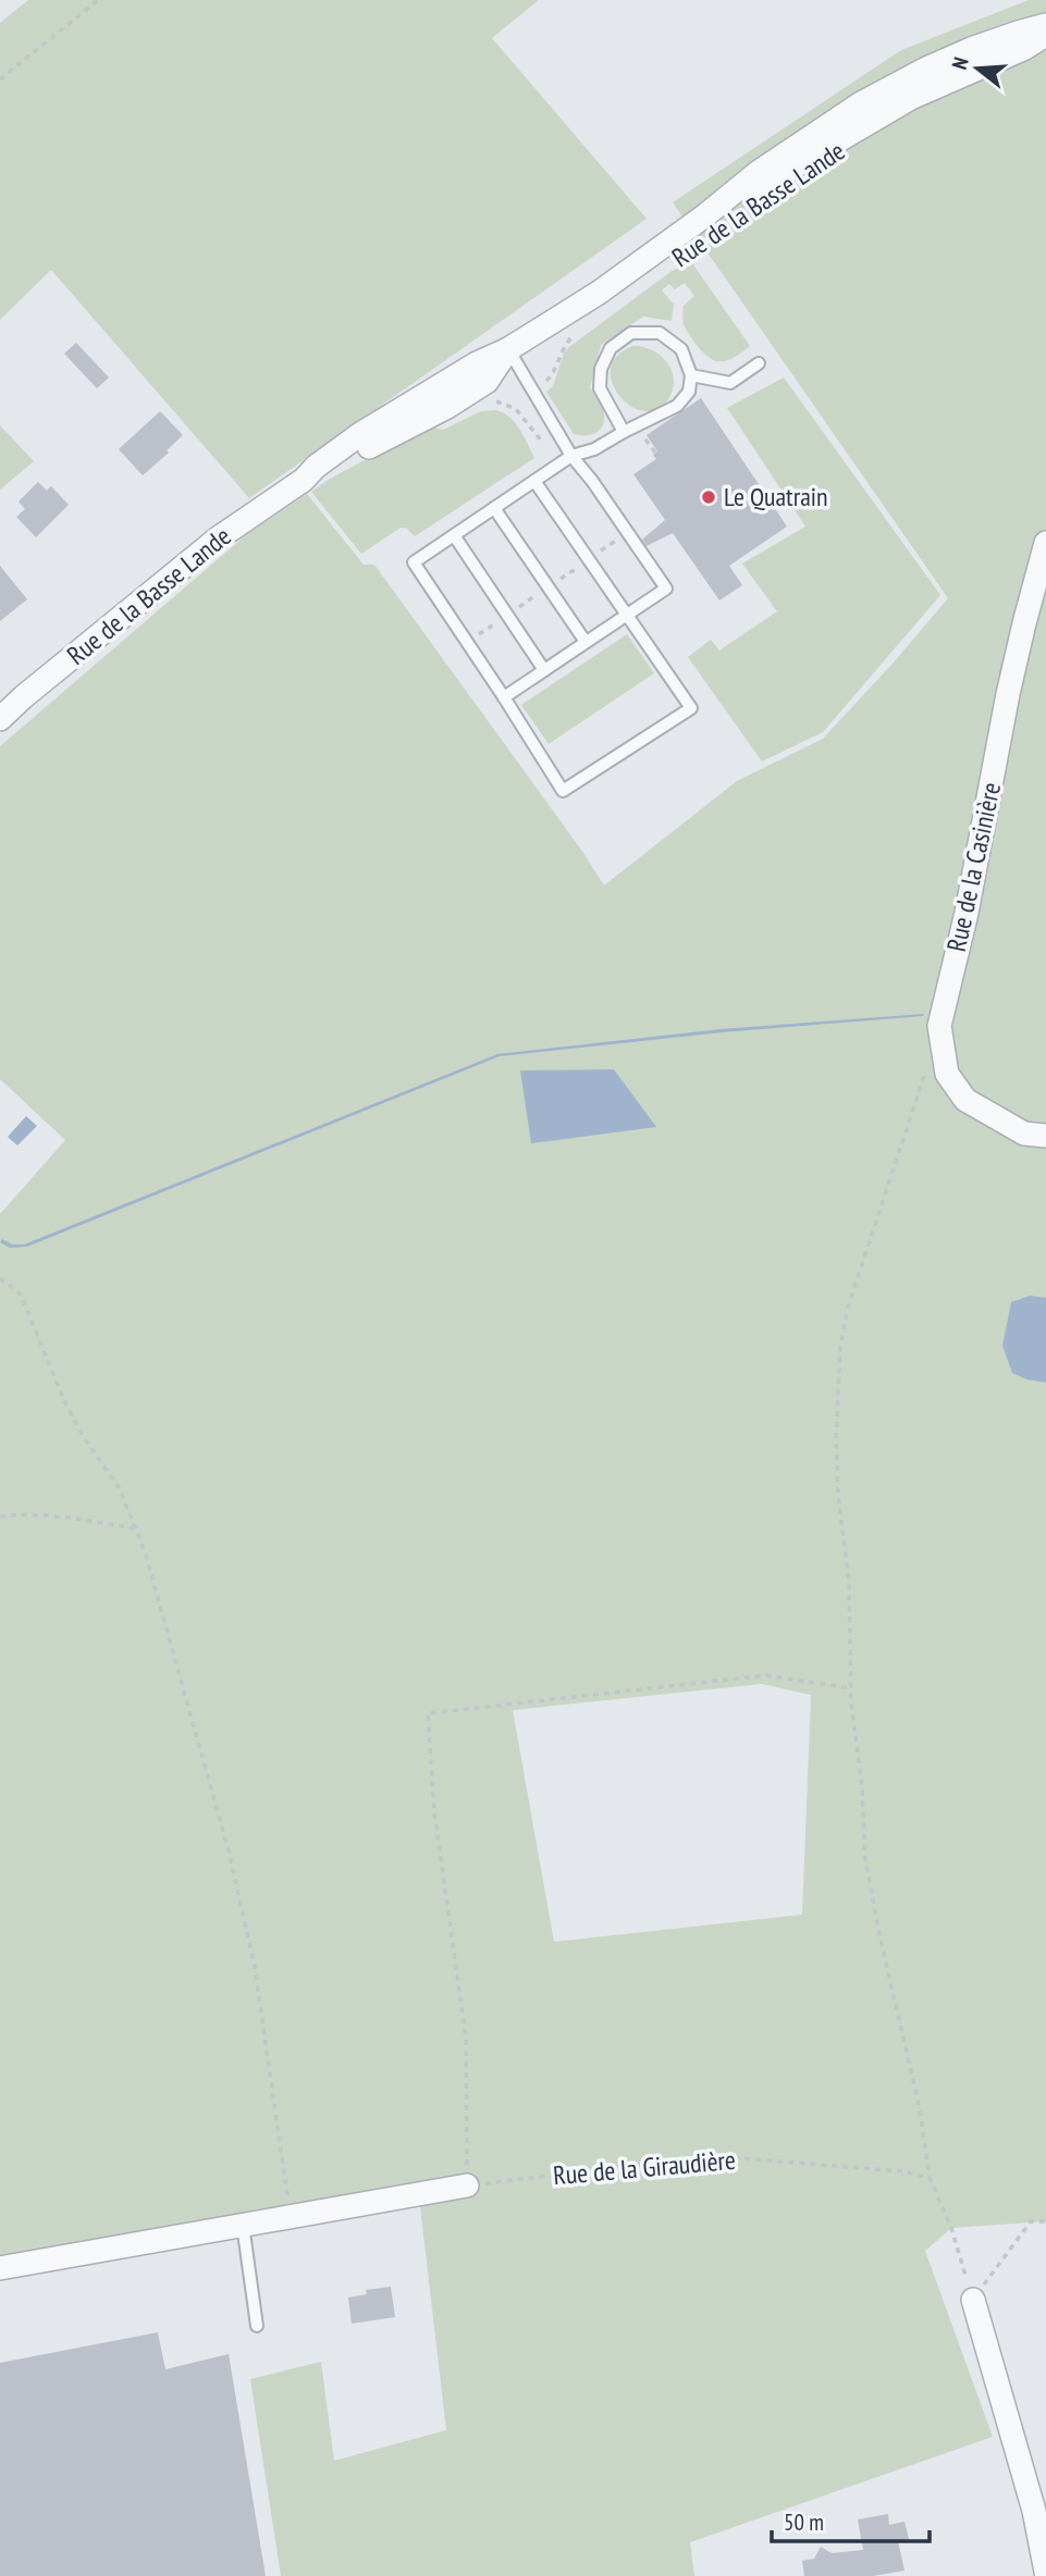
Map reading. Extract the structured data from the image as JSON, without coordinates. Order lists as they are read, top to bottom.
{
  "streets": {
    "street": ["Rue de la Basse Lande", "Rue de la Casinière"],
    "path": ["Rue de la Giraudière"]
  },
  "places": ["Le Quatrain"],
  "scale_bar": "50 m",
  "north": "left"
}
